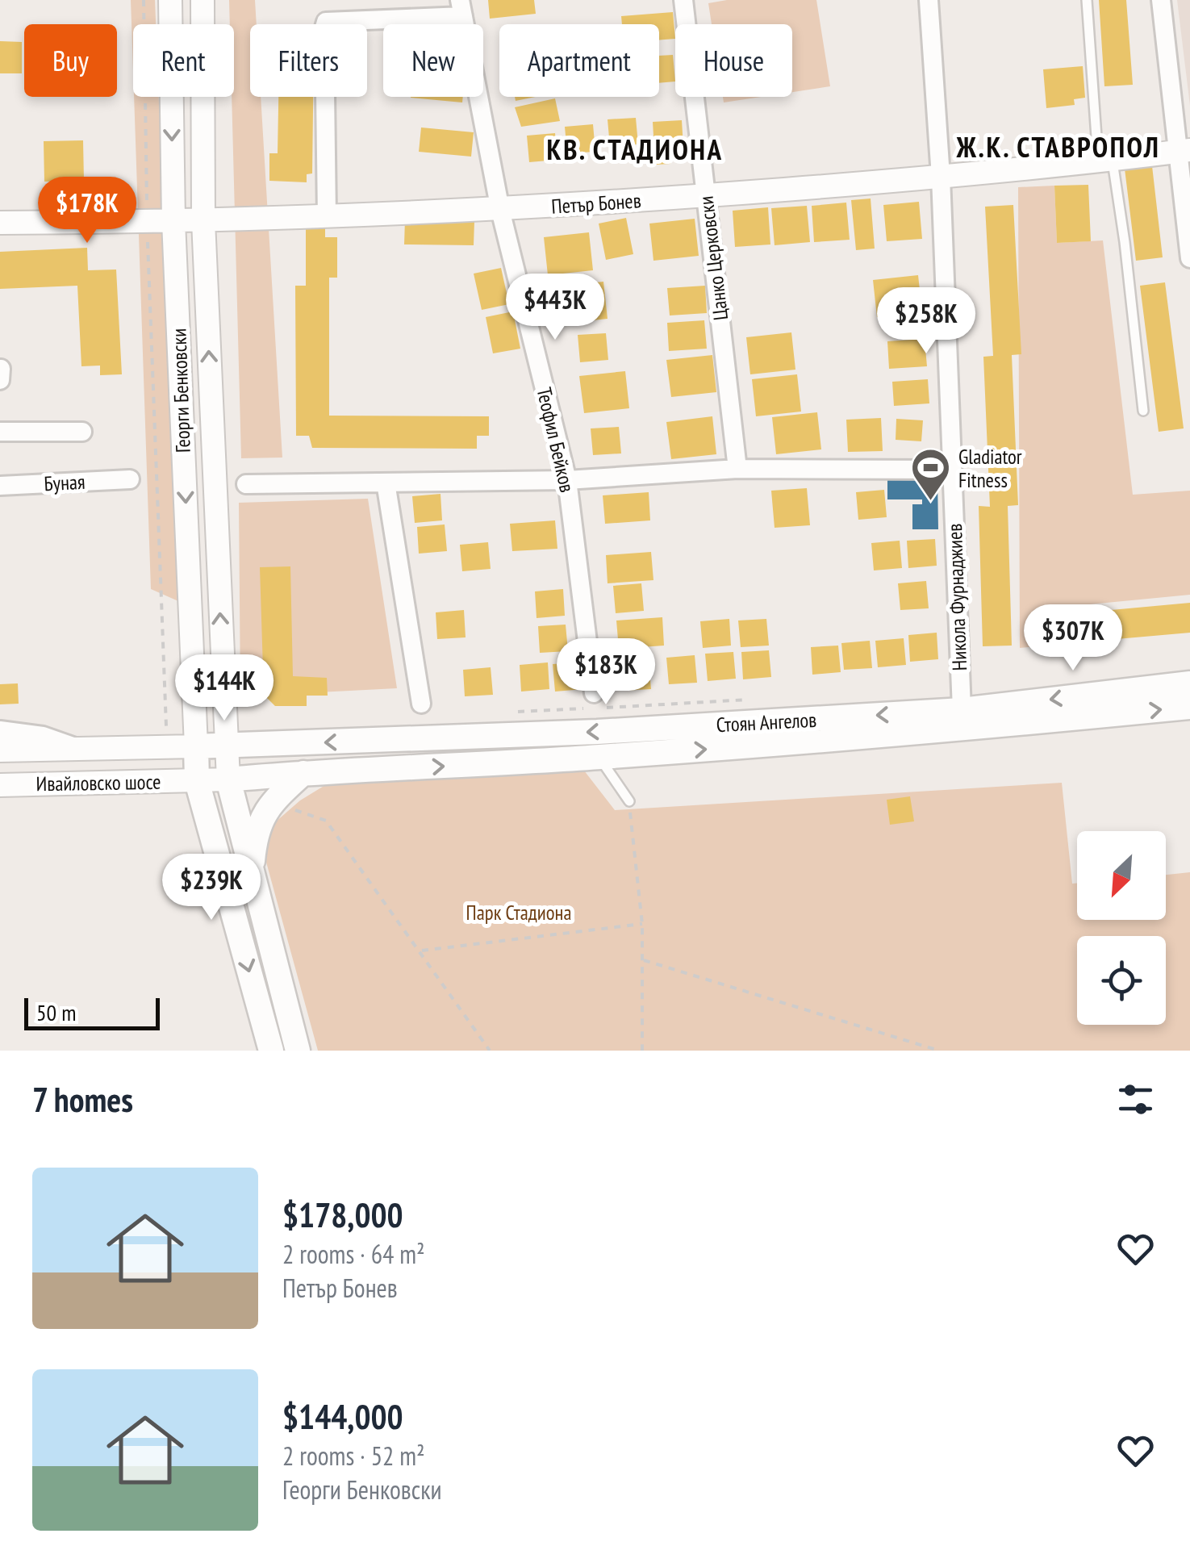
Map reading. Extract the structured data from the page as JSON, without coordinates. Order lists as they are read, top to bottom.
{
  "streets": {
    "main road": ["Георги Бенковски", "Стоян Ангелов"],
    "street": [
      "Петър Бонев",
      "Цанко Церковски",
      "Теофил Бейков",
      "Буная",
      "Никола Фурнаджиев",
      "Ивайловско шосе"
    ]
  },
  "crossings": [
    ["Петър Бонев", "Цанко Церковски"],
    ["Петър Бонев", "Георги Бенковски"],
    ["Петър Бонев", "Теофил Бейков"],
    ["Петър Бонев", "Никола Фурнаджиев"],
    ["Георги Бенковски", "Стоян Ангелов"],
    ["Георги Бенковски", "Ивайловско шосе"],
    ["Никола Фурнаджиев", "Стоян Ангелов"],
    ["Стоян Ангелов", "Ивайловско шосе"]
  ],
  "districts": ["Ж.К. СТАВРОПОЛ", "КВ. СТАДИОНА"],
  "parks": ["Парк Стадиона"],
  "places": {
    "sports": ["Gladiator Fitness"]
  },
  "scale_bar": "50 m",
  "north": "bottom left",
  "page": {
    "chip": [
      "Buy",
      "Rent",
      "Filters",
      "New",
      "Apartment",
      "House"
    ],
    "price": [
      "$178K",
      "$443K",
      "$258K",
      "$307K",
      "$183K",
      "$144K",
      "$239K"
    ],
    "scale": "50 m",
    "heading": "7 homes",
    "list": [
      {
        "name": "$178,000",
        "note": "2 rooms · 64 m² · Петър Бонев"
      },
      {
        "name": "$144,000",
        "note": "2 rooms · 52 m² · Георги Бенковски"
      }
    ]
  }
}
